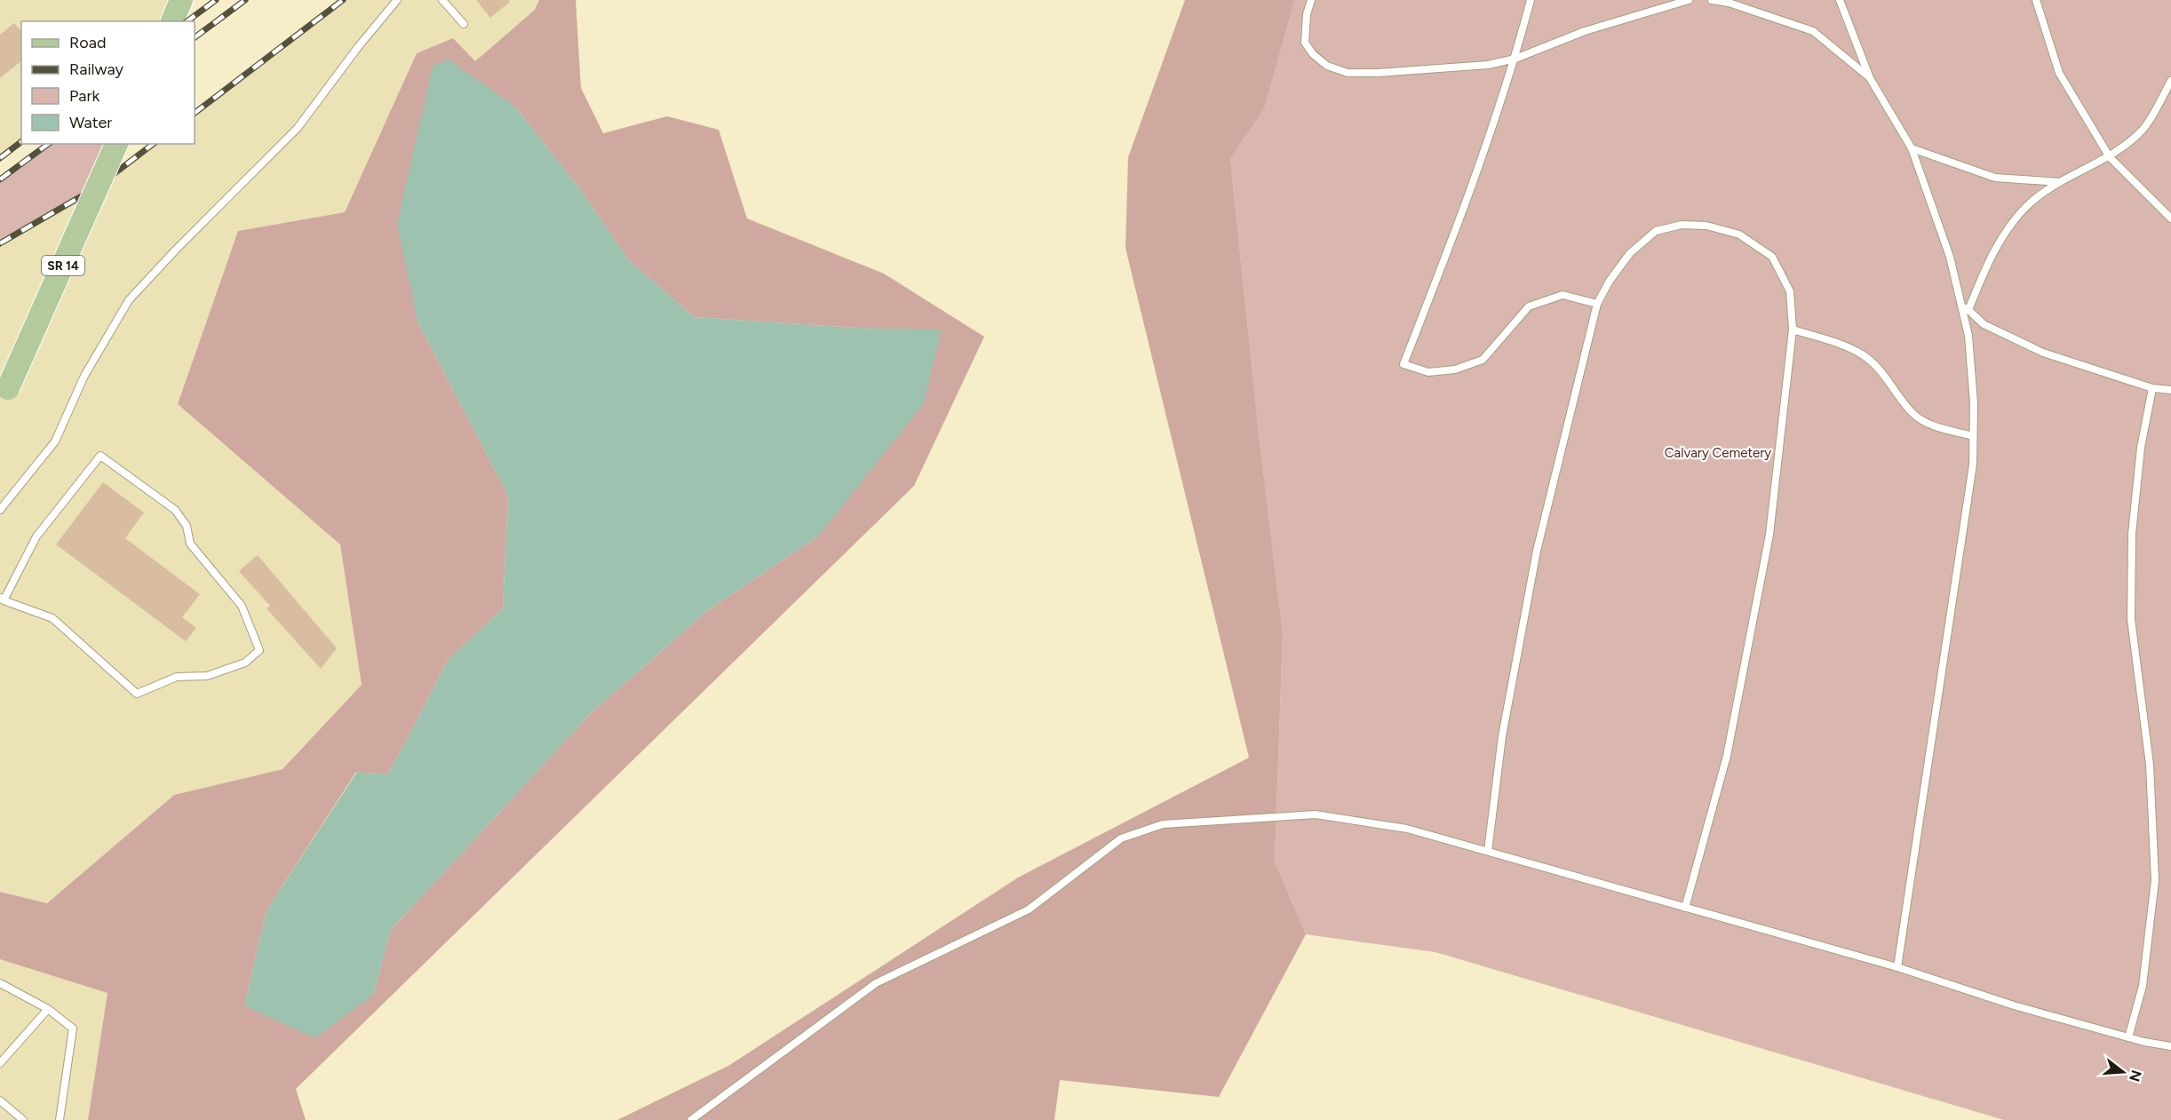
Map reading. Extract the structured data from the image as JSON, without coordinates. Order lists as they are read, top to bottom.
{
  "streets": {
    "main road": ["SR 14"]
  },
  "parks": ["Calvary Cemetery"],
  "legend": [
    "Road",
    "Railway",
    "Park",
    "Water"
  ],
  "north": "right"
}
